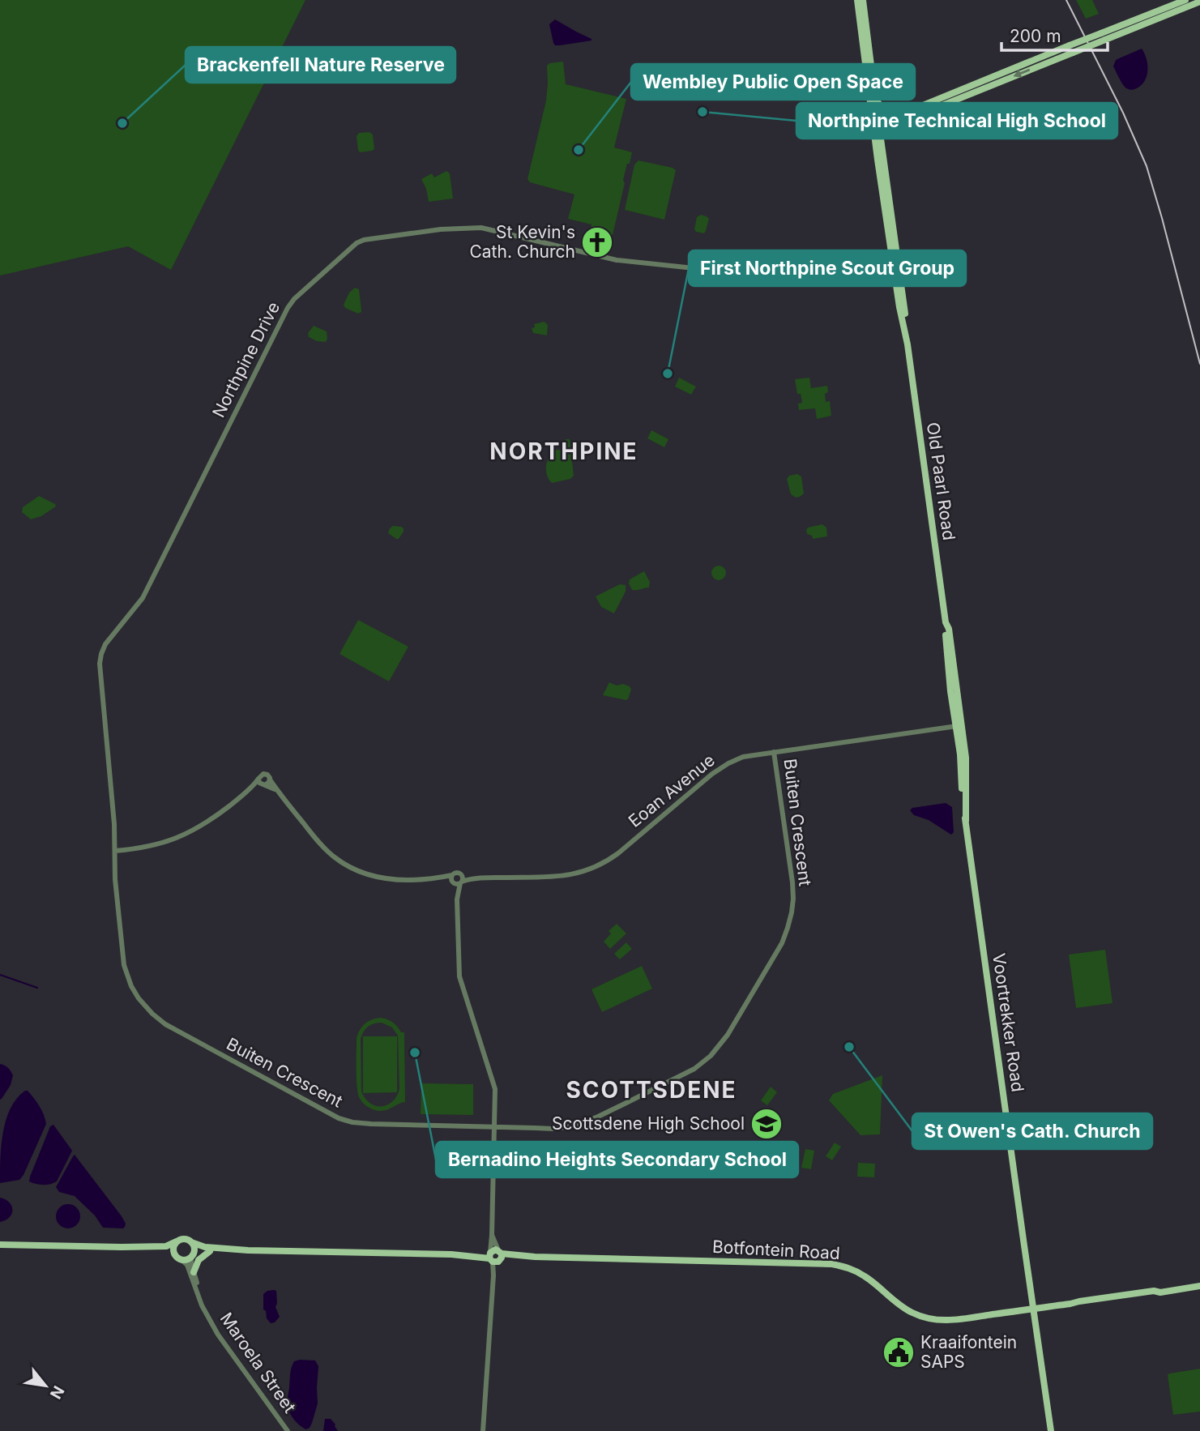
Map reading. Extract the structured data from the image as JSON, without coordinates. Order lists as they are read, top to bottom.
{
  "streets": {
    "main road": ["Old Paarl Road", "Voortrekker Road", "Botfontein Road"],
    "street": [
      "Northpine Drive",
      "Eoan Avenue",
      "Buiten Crescent",
      "Maroela Street"
    ]
  },
  "crossings": [
    ["Northpine Drive", "Old Paarl Road"],
    ["Northpine Drive", "Buiten Crescent"],
    ["Old Paarl Road", "Eoan Avenue"],
    ["Old Paarl Road", "Voortrekker Road"],
    ["Eoan Avenue", "Buiten Crescent"],
    ["Eoan Avenue", "Voortrekker Road"],
    ["Voortrekker Road", "Botfontein Road"],
    ["Botfontein Road", "Maroela Street"]
  ],
  "districts": ["NORTHPINE", "SCOTTSDENE"],
  "places": {
    "other": [
      "Northpine Technical High School",
      "Brackenfell Nature Reserve",
      "Wembley Public Open Space",
      "First Northpine Scout Group",
      "St Owen's Cath. Church",
      "Bernadino Heights Secondary School"
    ],
    "church": ["St Kevin's Cath. Church"],
    "school or university": ["Scottsdene High School"],
    "public building": ["Kraaifontein SAPS"]
  },
  "scale_bar": "200 m",
  "north": "bottom right"
}
